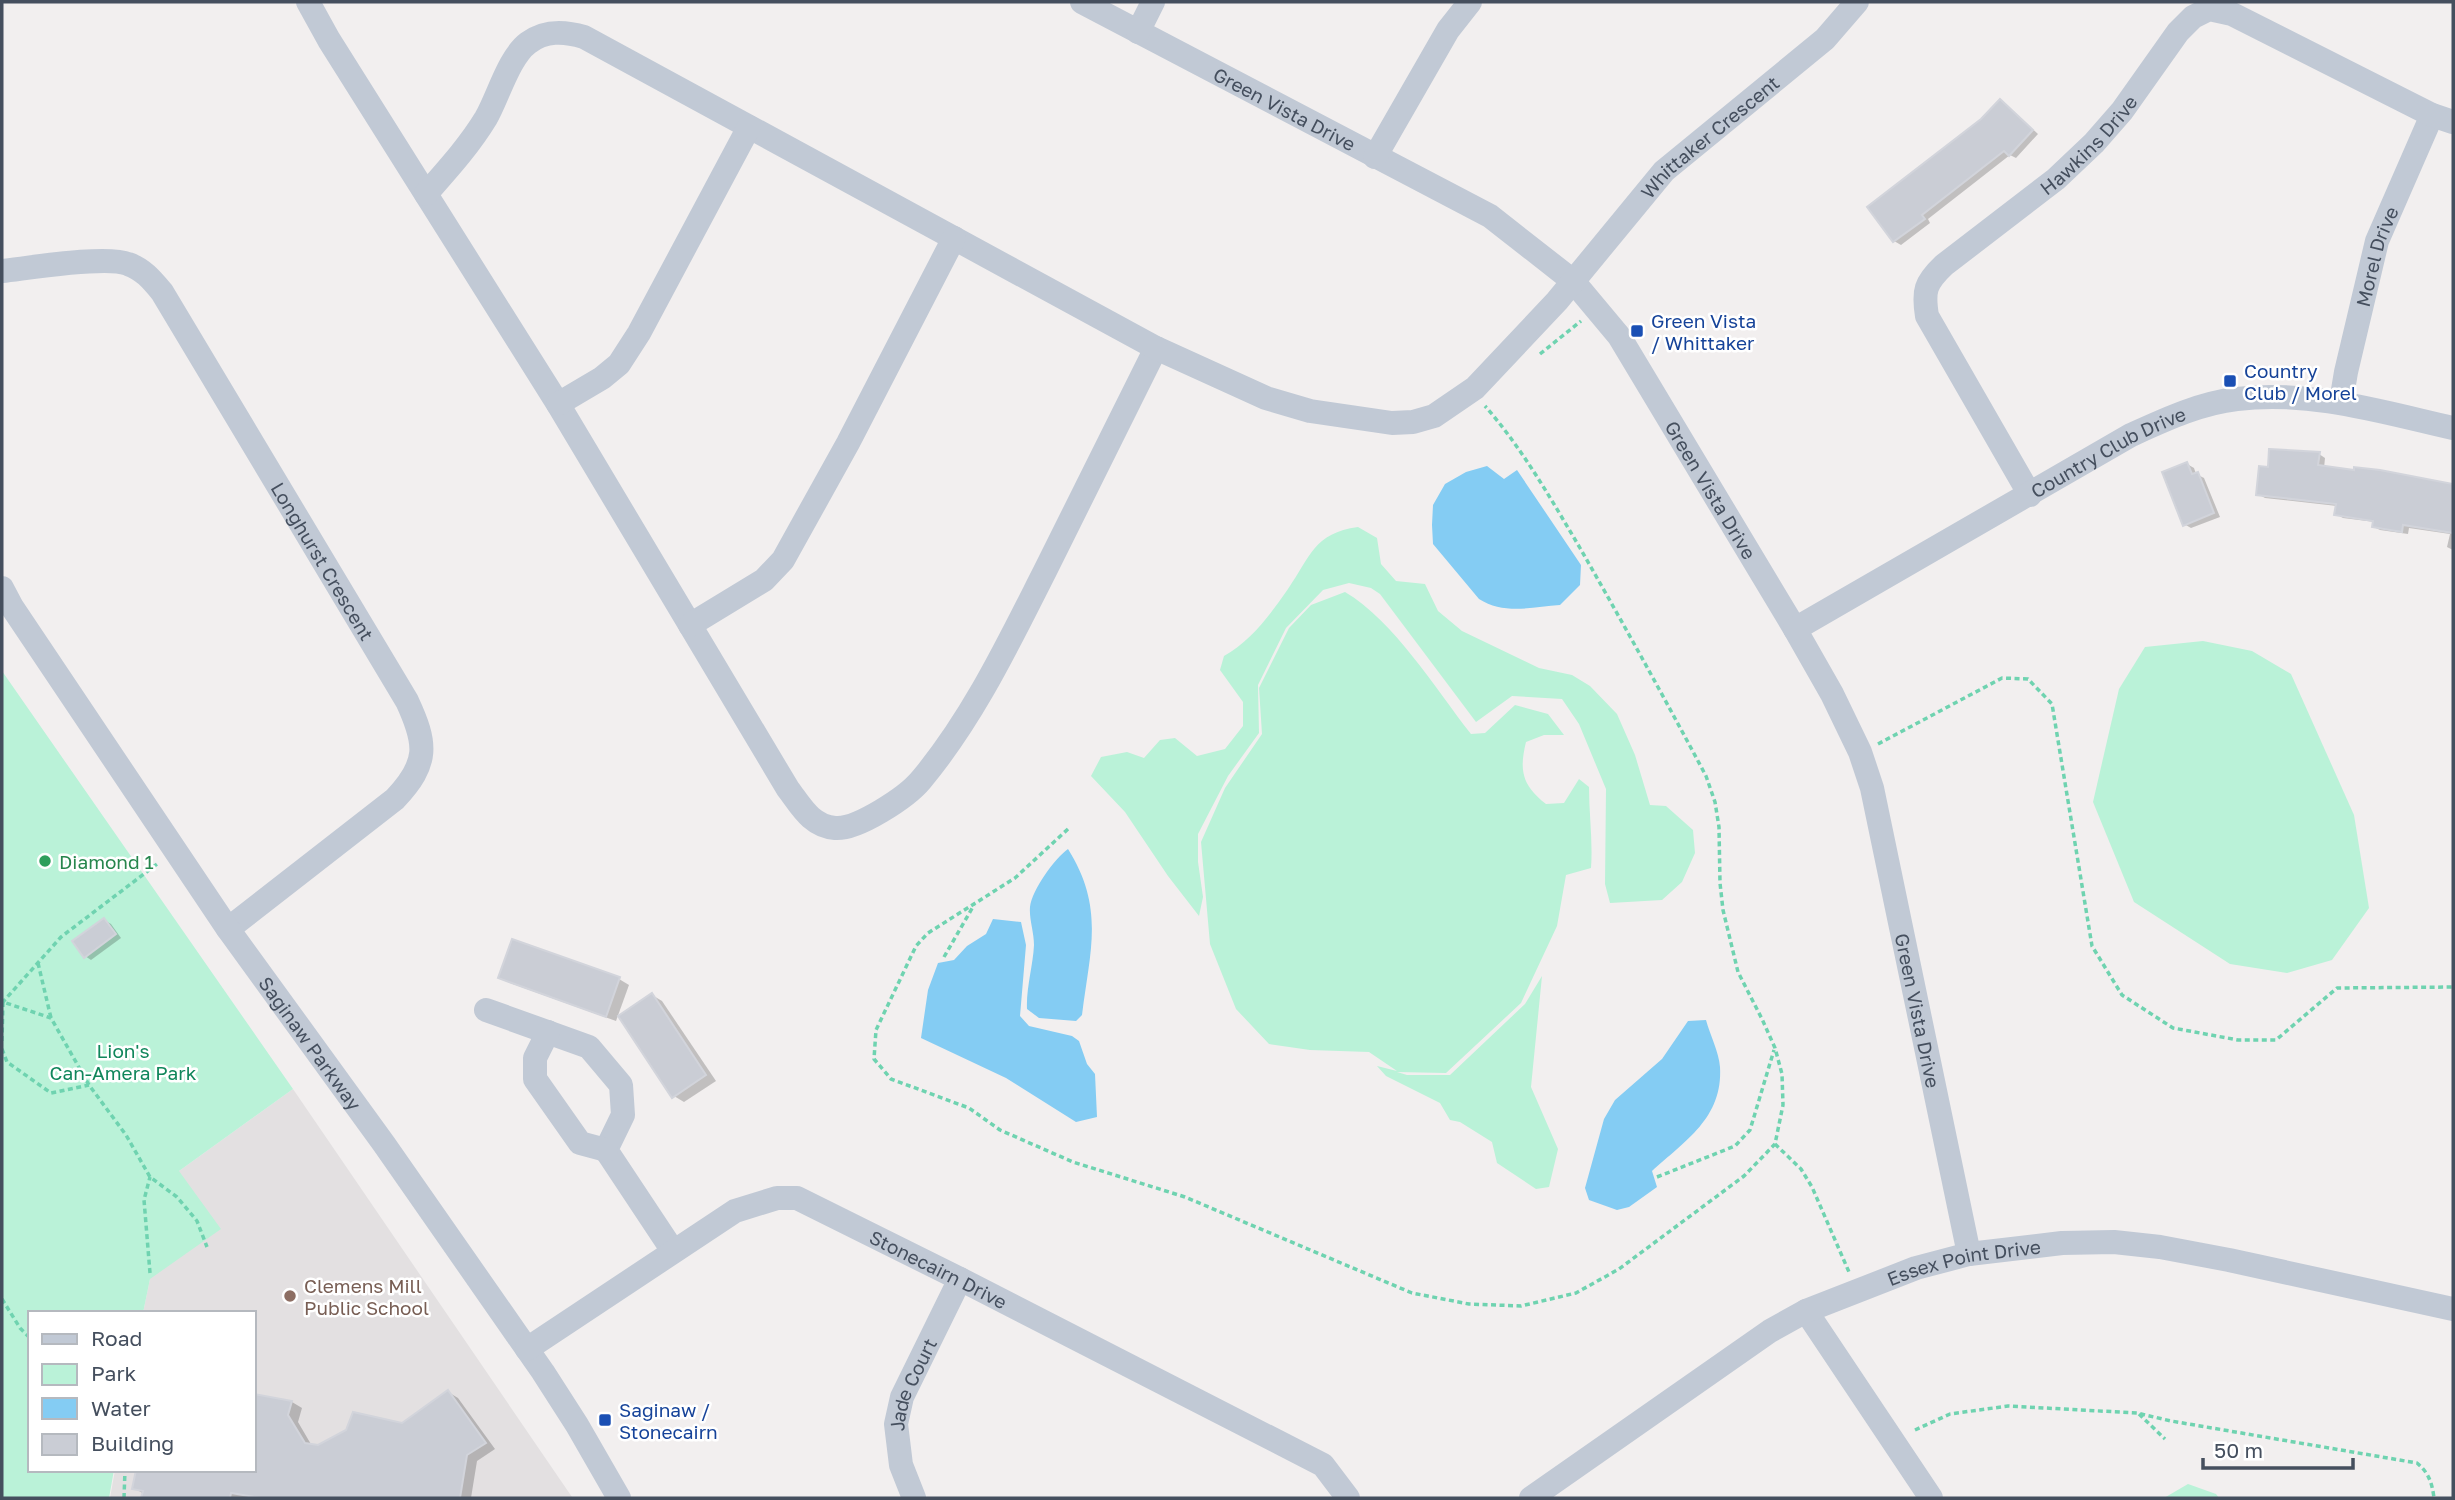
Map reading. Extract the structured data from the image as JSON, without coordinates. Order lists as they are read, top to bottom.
{
  "streets": {
    "street": [
      "Green Vista Drive",
      "Whittaker Crescent",
      "Hawkins Drive",
      "Morel Drive",
      "Country Club Drive",
      "Longhurst Crescent",
      "Saginaw Parkway",
      "Essex Point Drive",
      "Stonecairn Drive",
      "Jade Court"
    ]
  },
  "crossings": [
    ["Green Vista Drive", "Whittaker Crescent"],
    ["Green Vista Drive", "Country Club Drive"],
    ["Green Vista Drive", "Essex Point Drive"],
    ["Hawkins Drive", "Morel Drive"],
    ["Hawkins Drive", "Country Club Drive"],
    ["Morel Drive", "Country Club Drive"],
    ["Longhurst Crescent", "Saginaw Parkway"],
    ["Saginaw Parkway", "Stonecairn Drive"],
    ["Stonecairn Drive", "Jade Court"]
  ],
  "parks": ["Lion's Can-Amera Park"],
  "places": {
    "transit": ["Green Vista / Whittaker", "Country Club / Morel", "Saginaw / Stonecairn"],
    "other": ["Diamond 1", "Clemens Mill Public School"]
  },
  "legend": [
    "Road",
    "Park",
    "Water",
    "Building"
  ],
  "scale_bar": "50 m"
}
